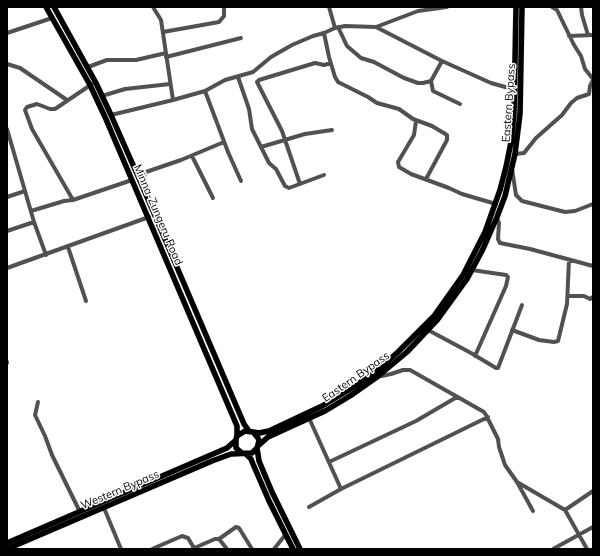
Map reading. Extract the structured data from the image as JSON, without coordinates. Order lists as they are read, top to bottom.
{
  "streets": {
    "main road": ["Eastern Bypass", "Minna-Zungeru Road", "Western Bypass"]
  },
  "crossings": [
    ["Eastern Bypass", "Minna-Zungeru Road"],
    ["Eastern Bypass", "Western Bypass"],
    ["Minna-Zungeru Road", "Western Bypass"]
  ]
}
